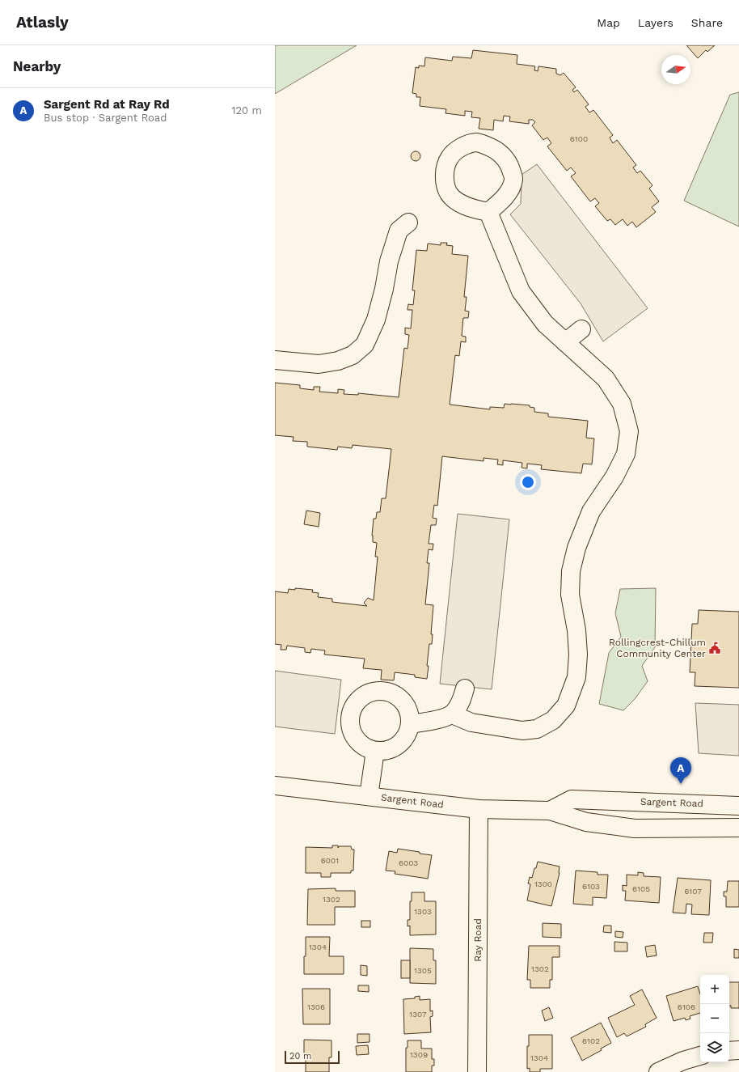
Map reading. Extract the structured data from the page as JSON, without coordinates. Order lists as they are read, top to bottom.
{
  "streets": {
    "main road": ["Sargent Road", "Ray Road"]
  },
  "crossings": [
    ["Sargent Road", "Ray Road"]
  ],
  "places": {
    "public building": ["Rollingcrest-Chillum Community Center"]
  },
  "house_numbers": [
    "6100",
    "6001",
    "6003",
    "1300",
    "6103",
    "6105",
    "6107",
    "1302",
    "1303",
    "1304",
    "1302",
    "1305",
    "1306",
    "6106",
    "1307",
    "6102",
    "1309",
    "1304"
  ],
  "scale_bar": "20 m",
  "north": "right",
  "page": {
    "header": "Atlasly",
    "nav": ["Map", "Layers", "Share"],
    "heading": "Nearby",
    "list": [
      {
        "mark": "A",
        "name": "Sargent Rd at Ray Rd",
        "note": "Bus stop · Sargent Road",
        "value": "120 m"
      }
    ],
    "pins": "A",
    "map_buttons": ["+", "−"],
    "scale": "20 m"
  }
}
